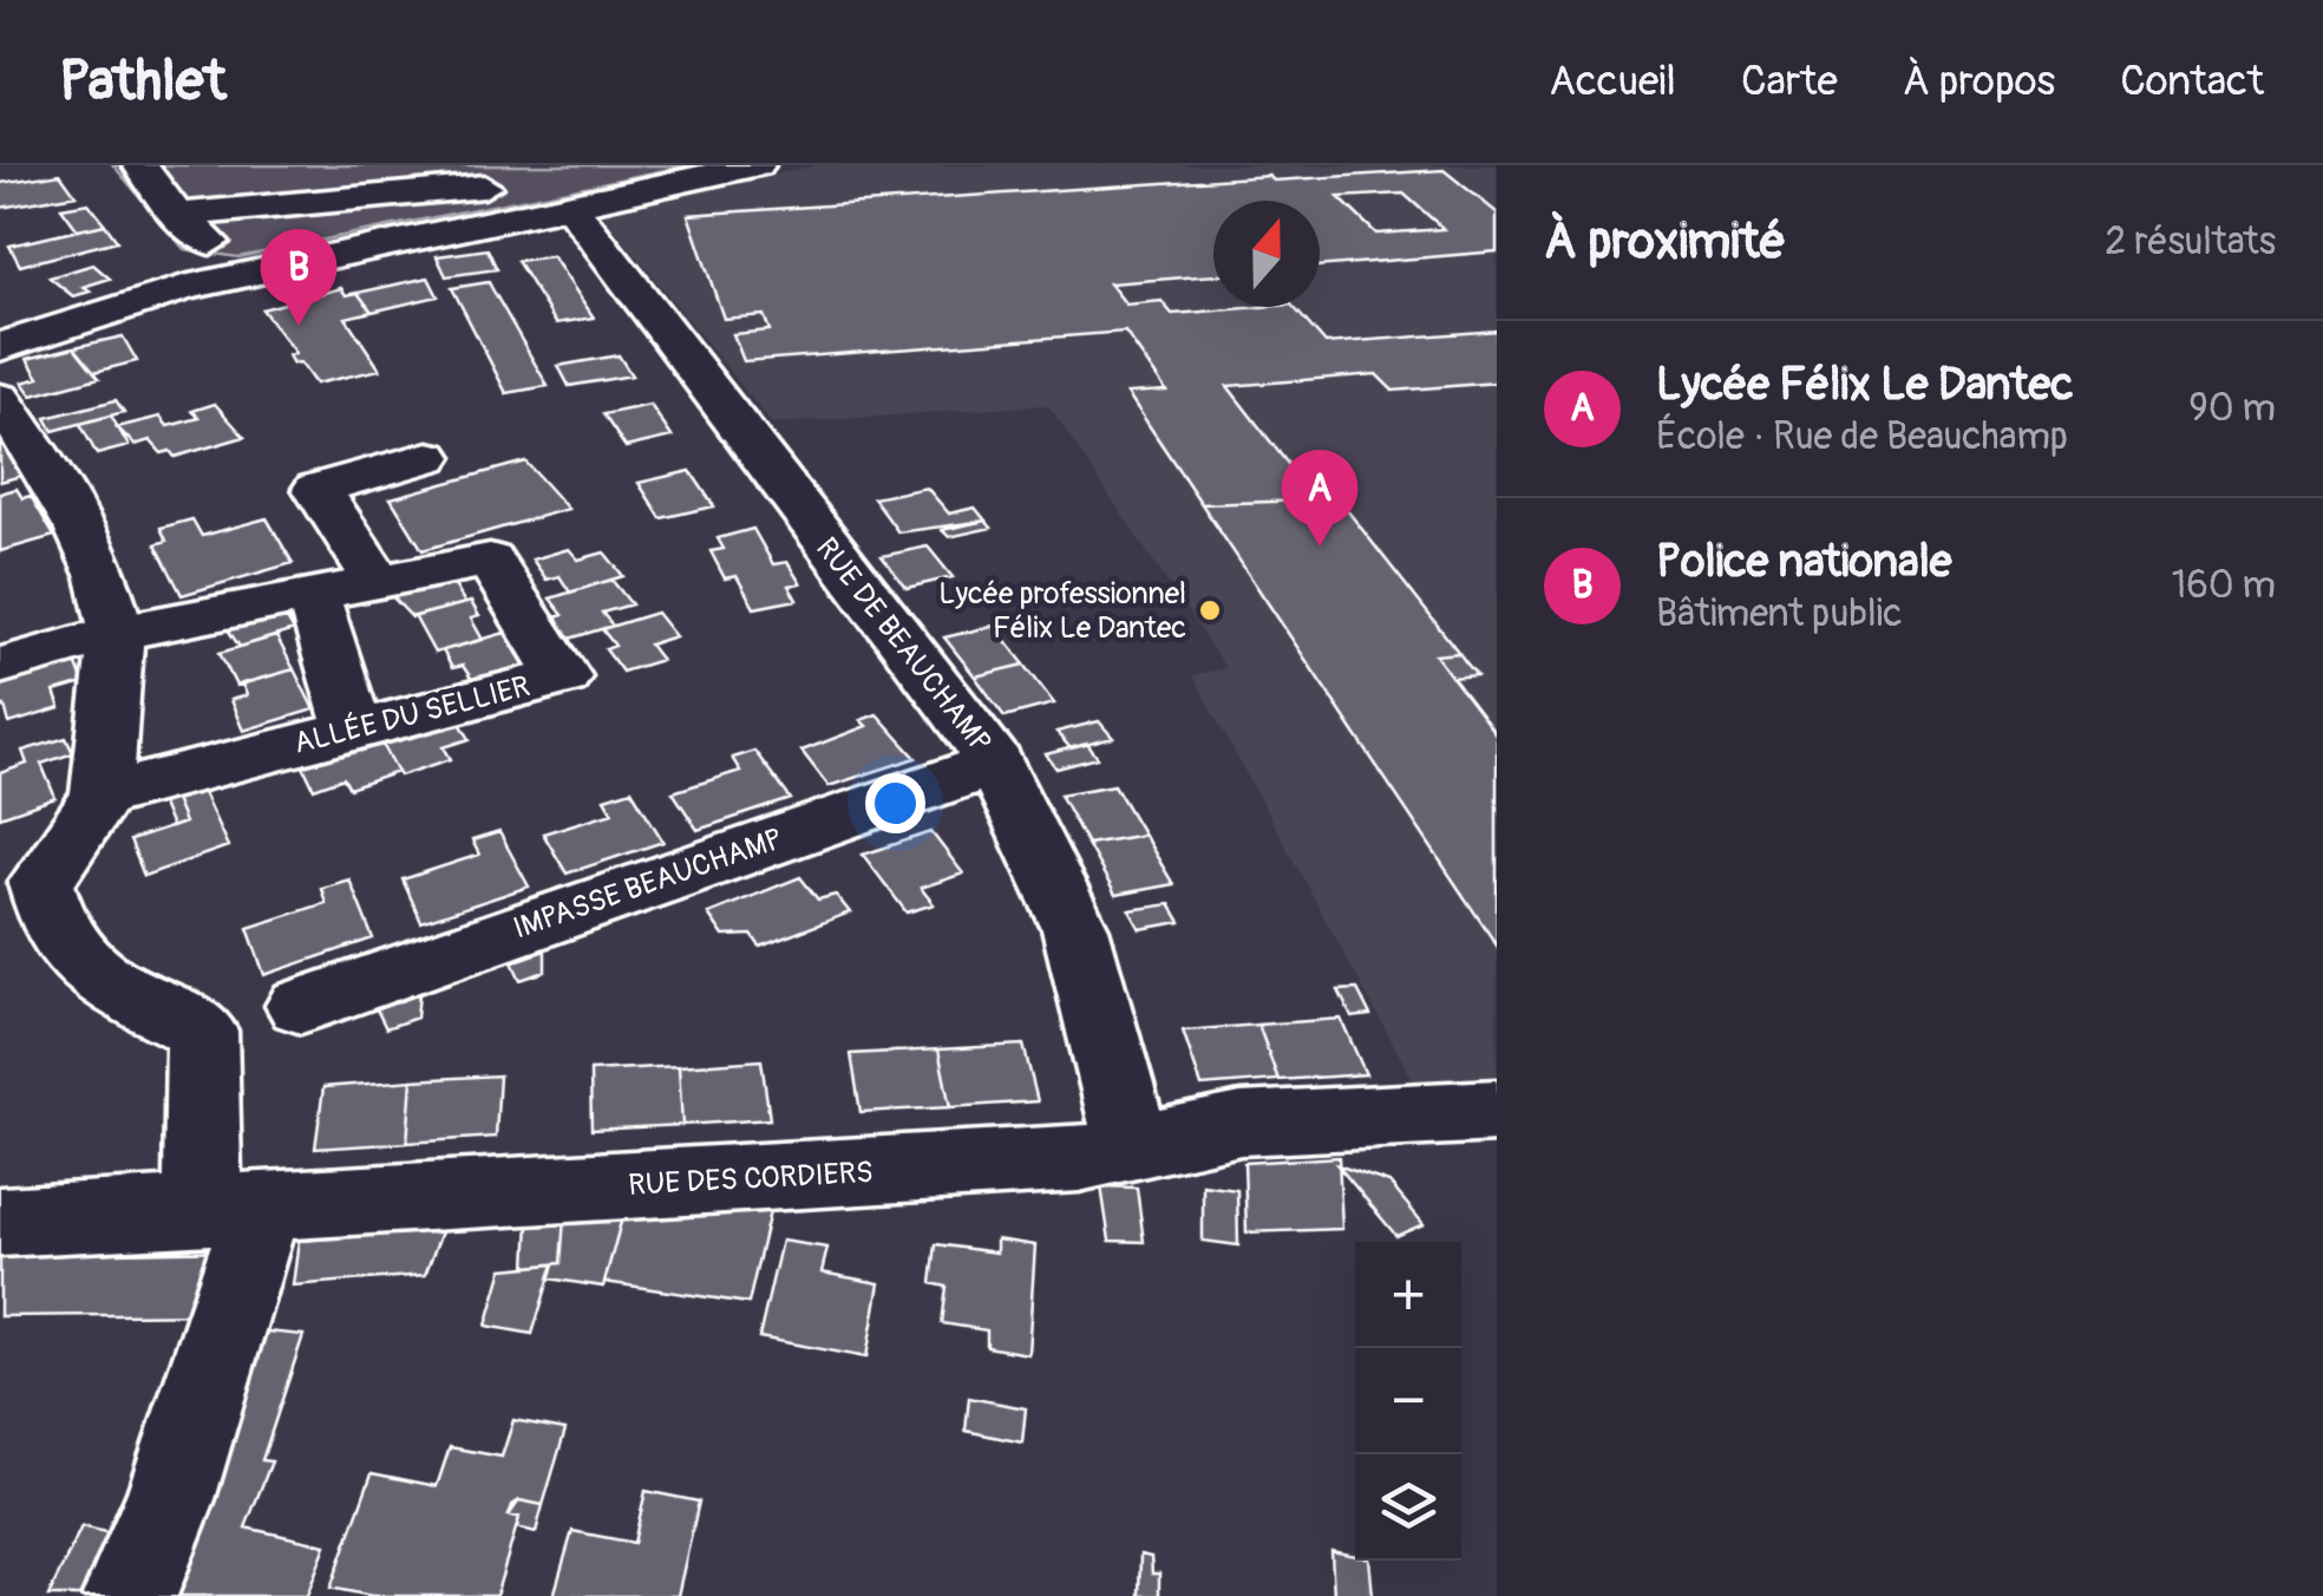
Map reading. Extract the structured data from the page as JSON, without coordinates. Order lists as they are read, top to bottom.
{
  "streets": {
    "street": [
      "RUE DE BEAUCHAMP",
      "ALLÉE DU SELLIER",
      "IMPASSE BEAUCHAMP",
      "RUE DES CORDIERS"
    ]
  },
  "crossings": [
    ["RUE DE BEAUCHAMP", "IMPASSE BEAUCHAMP"],
    ["RUE DE BEAUCHAMP", "RUE DES CORDIERS"]
  ],
  "places": ["Lycée professionnel Félix Le Dantec"],
  "north": "top",
  "page": {
    "header": "Pathlet",
    "nav": [
      "Accueil",
      "Carte",
      "À propos",
      "Contact"
    ],
    "heading": ["À proximité", "2 résultats"],
    "pins": ["B", "A"],
    "list": [
      {
        "mark": "A",
        "name": "Lycée Félix Le Dantec",
        "note": "École · Rue de Beauchamp",
        "value": "90 m"
      },
      {
        "mark": "B",
        "name": "Police nationale",
        "note": "Bâtiment public",
        "value": "160 m"
      }
    ],
    "map_buttons": ["+", "−"]
  }
}
